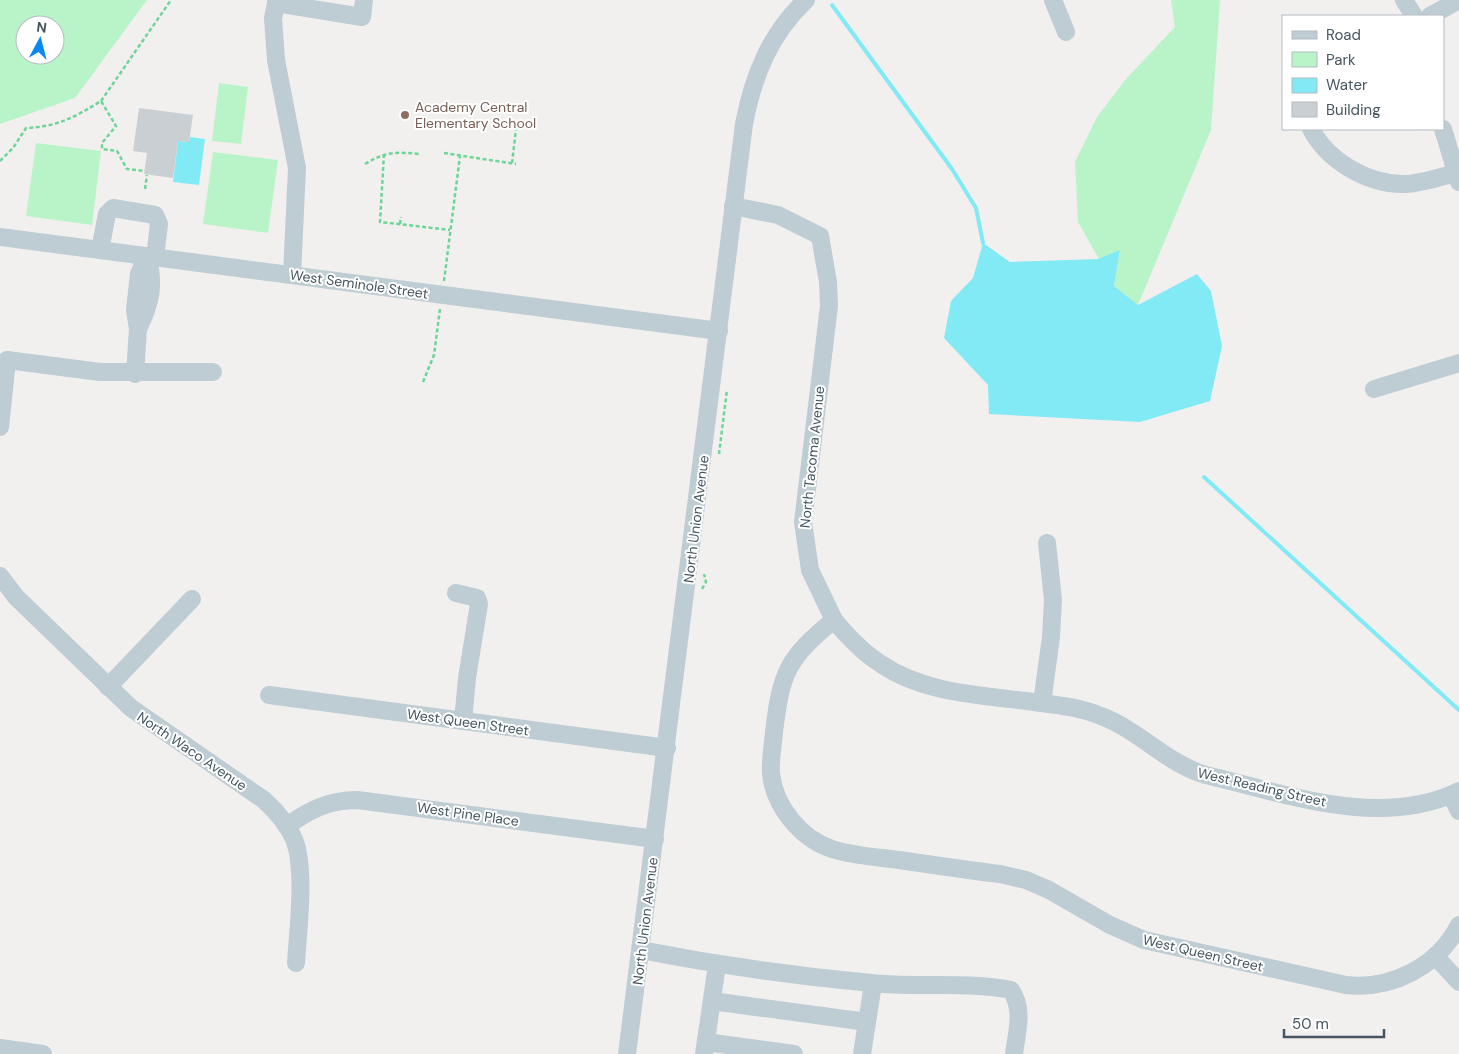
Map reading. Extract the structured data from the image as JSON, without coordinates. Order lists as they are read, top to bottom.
{
  "streets": {
    "street": [
      "West Seminole Street",
      "North Tacoma Avenue",
      "North Union Avenue",
      "West Queen Street",
      "North Waco Avenue",
      "West Reading Street",
      "West Pine Place"
    ]
  },
  "crossings": [
    ["West Seminole Street", "North Union Avenue"],
    ["North Tacoma Avenue", "North Union Avenue"],
    ["North Tacoma Avenue", "West Queen Street"],
    ["North Tacoma Avenue", "West Reading Street"],
    ["North Union Avenue", "West Queen Street"],
    ["North Union Avenue", "West Pine Place"],
    ["West Queen Street", "West Reading Street"],
    ["North Waco Avenue", "West Pine Place"]
  ],
  "places": ["Academy Central Elementary School"],
  "legend": [
    "Road",
    "Park",
    "Water",
    "Building"
  ],
  "scale_bar": "50 m",
  "north": "top"
}
